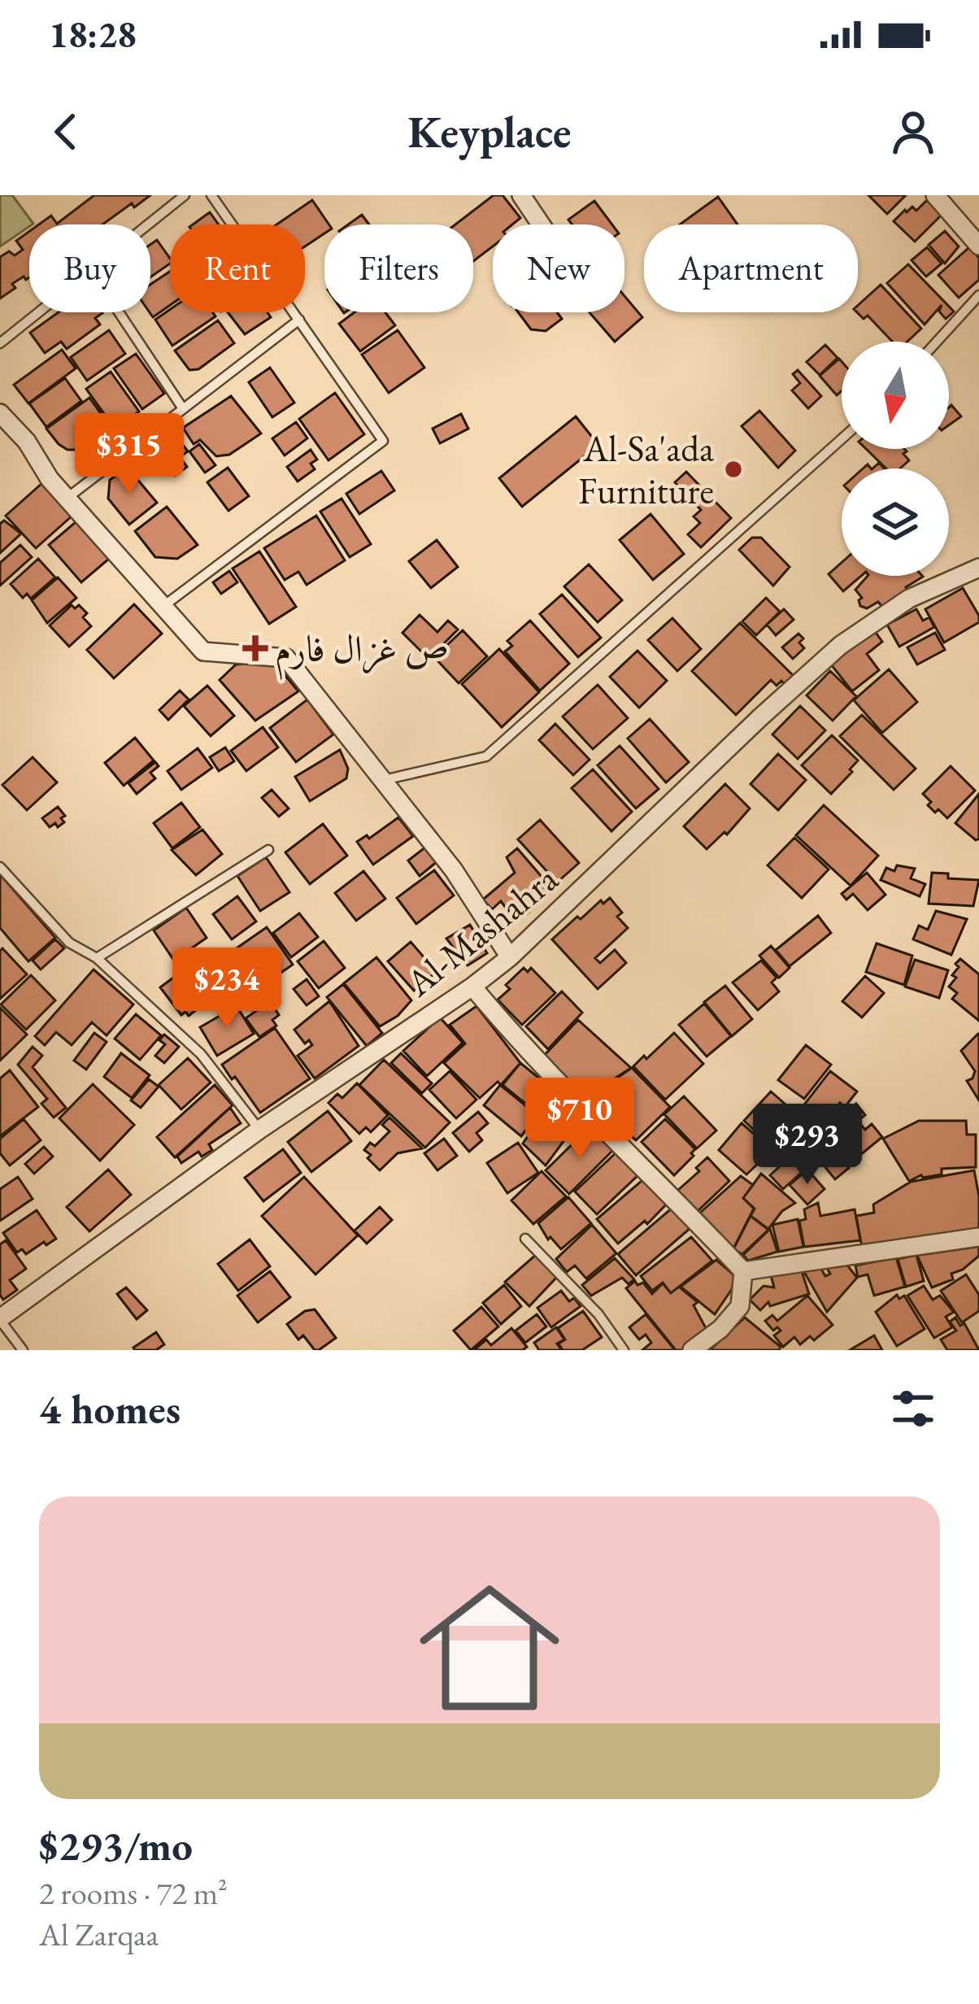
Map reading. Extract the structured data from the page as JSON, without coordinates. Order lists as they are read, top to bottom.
{
  "streets": {
    "street": ["Al-Mashahra"]
  },
  "places": {
    "other": ["Al-Sa'ada Furniture"],
    "health": ["ص غزال فارم"]
  },
  "north": "bottom",
  "page": {
    "status": "18:28",
    "header": "Keyplace",
    "chip": [
      "Buy",
      "Rent",
      "Filters",
      "New",
      "Apartment"
    ],
    "price": [
      "$315",
      "$234",
      "$710",
      "$293"
    ],
    "heading": "4 homes",
    "list": [
      {
        "name": "$293/mo",
        "note": "2 rooms · 72 m² · Al Zarqaa"
      }
    ]
  }
}
